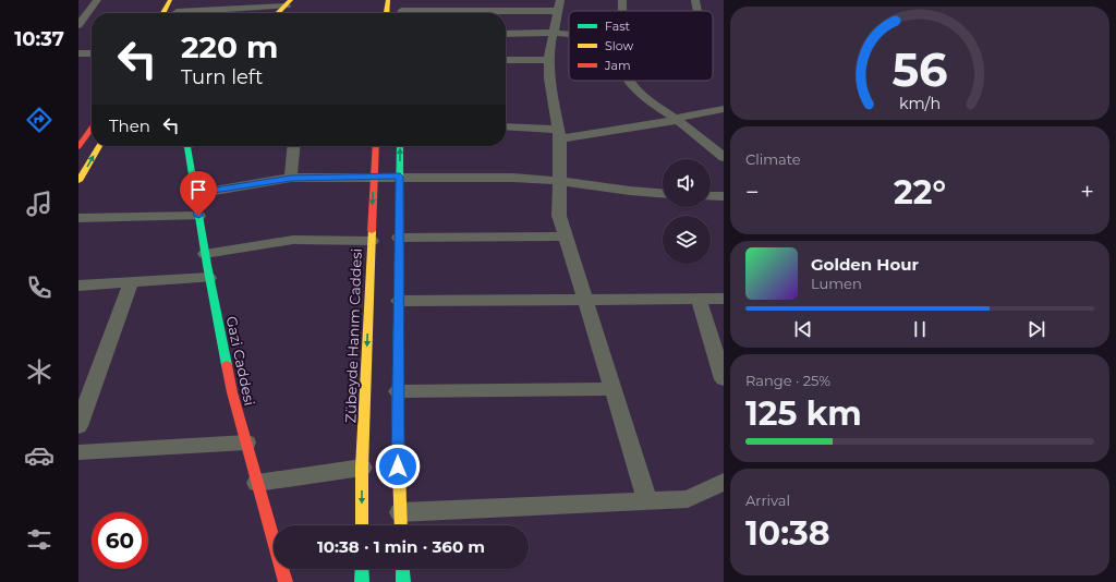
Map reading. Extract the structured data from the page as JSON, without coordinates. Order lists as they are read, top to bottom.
{
  "streets": {
    "main road": ["Zübeyde Hanım Caddesi", "Gazi Caddesi"]
  },
  "legend": ["Fast", "Slow", "Jam"],
  "page": {
    "tabs": "10:37",
    "turn": ["220 m", "Turn left"],
    "then": "Then",
    "tile": [
      "Climate",
      ["Range · 25%", "125 km"],
      ["Arrival", "10:38"]
    ],
    "heat": ["−", "22°", "+"],
    "song": ["Golden Hour", "Lumen"],
    "limit": "60",
    "trip": "10:38 · 1 min · 360 m",
    "gauge": ["56", "km/h"]
  }
}
